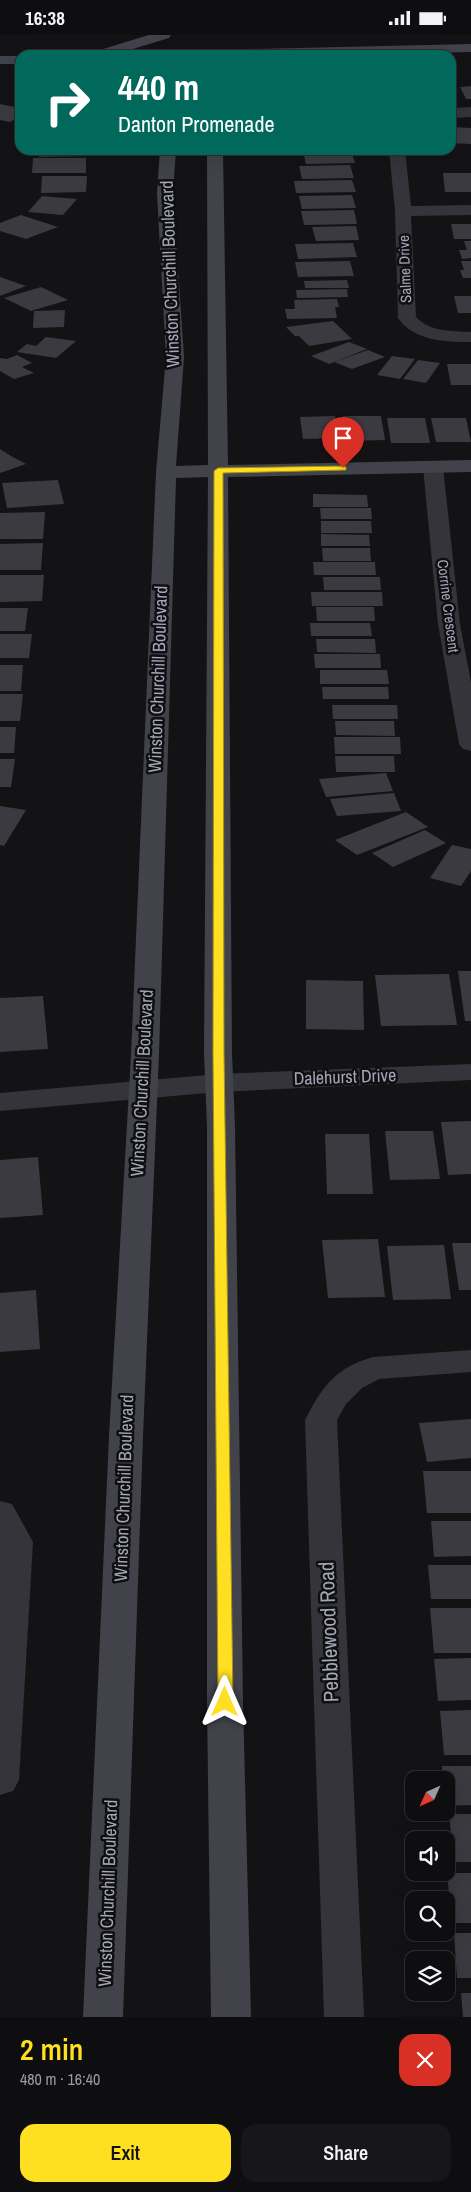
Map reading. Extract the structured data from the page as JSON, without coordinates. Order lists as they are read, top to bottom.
{
  "streets": {
    "main road": ["Winston Churchill Boulevard"],
    "street": [
      "Salme Drive",
      "Corrine Crescent",
      "Dalehurst Drive",
      "Pebblewood Road"
    ]
  },
  "crossings": [
    ["Winston Churchill Boulevard", "Dalehurst Drive"]
  ],
  "north": "bottom left",
  "page": {
    "status": "16:38",
    "turn": ["440 m", "Danton Promenade"],
    "heading": ["2 min", "480 m · 16:40"],
    "buttons": ["Exit", "Share"]
  }
}
